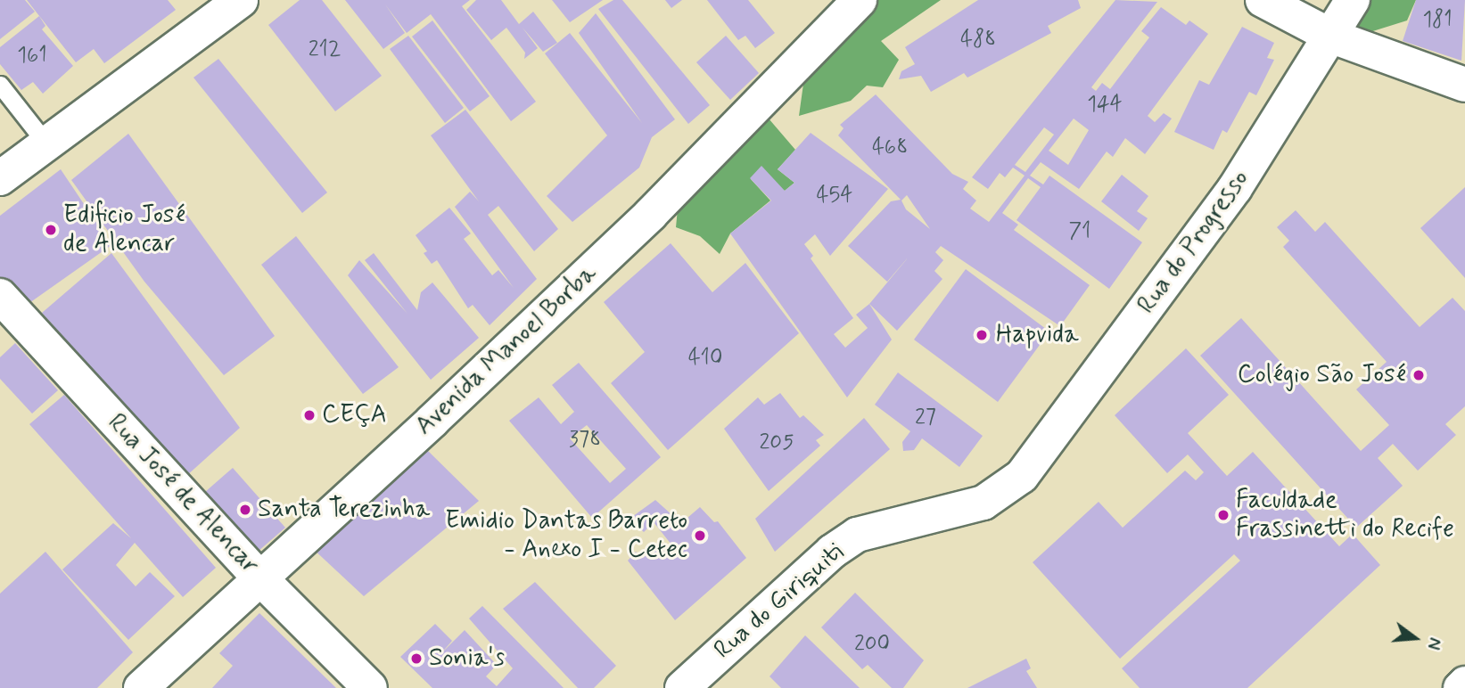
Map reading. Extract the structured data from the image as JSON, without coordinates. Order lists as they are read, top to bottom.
{
  "streets": {
    "street": [
      "Rua do Progresso",
      "Avenida Manoel Borba",
      "Rua José de Alencar",
      "Rua do Giriquiti"
    ]
  },
  "crossings": [
    ["Rua do Progresso", "Rua do Giriquiti"],
    ["Avenida Manoel Borba", "Rua José de Alencar"]
  ],
  "places": [
    "Edificio José de Alencar",
    "Hapvida",
    "Colégio São José",
    "CEÇA",
    "Santa Terezinha",
    "Faculdade Frassinetti do Recife",
    "Emidio Dantas Barreto - Anexo I - Cetec",
    "Sonia's"
  ],
  "house_numbers": [
    "181",
    "488",
    "212",
    "161",
    "144",
    "468",
    "454",
    "71",
    "410",
    "27",
    "378",
    "205",
    "200"
  ],
  "north": "right"
}
